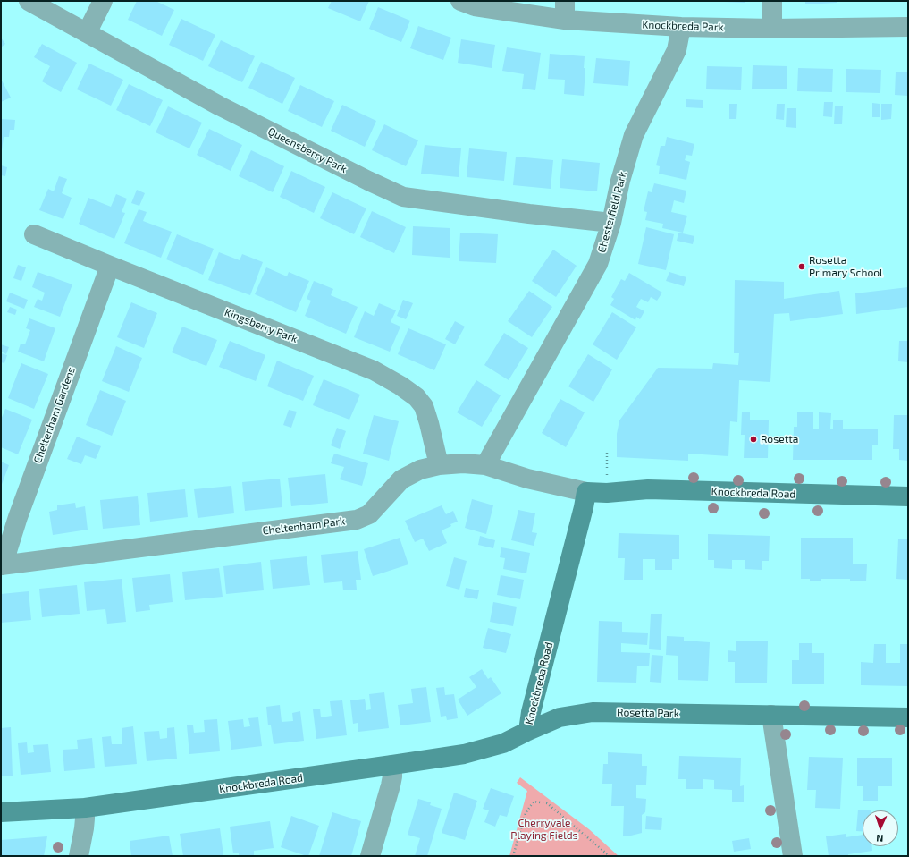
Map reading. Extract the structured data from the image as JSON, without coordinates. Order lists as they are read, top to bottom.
{
  "streets": {
    "street": [
      "Knockbreda Park",
      "Queensberry Park",
      "Chesterfield Park",
      "Kingsberry Park",
      "Cheltenham Gardens",
      "Knockbreda Road",
      "Cheltenham Park",
      "Rosetta Park"
    ]
  },
  "crossings": [
    ["Knockbreda Park", "Chesterfield Park"],
    ["Queensberry Park", "Chesterfield Park"],
    ["Chesterfield Park", "Cheltenham Park"],
    ["Kingsberry Park", "Cheltenham Gardens"],
    ["Kingsberry Park", "Cheltenham Park"],
    ["Cheltenham Gardens", "Cheltenham Park"],
    ["Knockbreda Road", "Cheltenham Park"],
    ["Knockbreda Road", "Rosetta Park"]
  ],
  "parks": ["Cherryvale Playing Fields"],
  "places": ["Rosetta Primary School", "Rosetta"],
  "north": "bottom"
}
